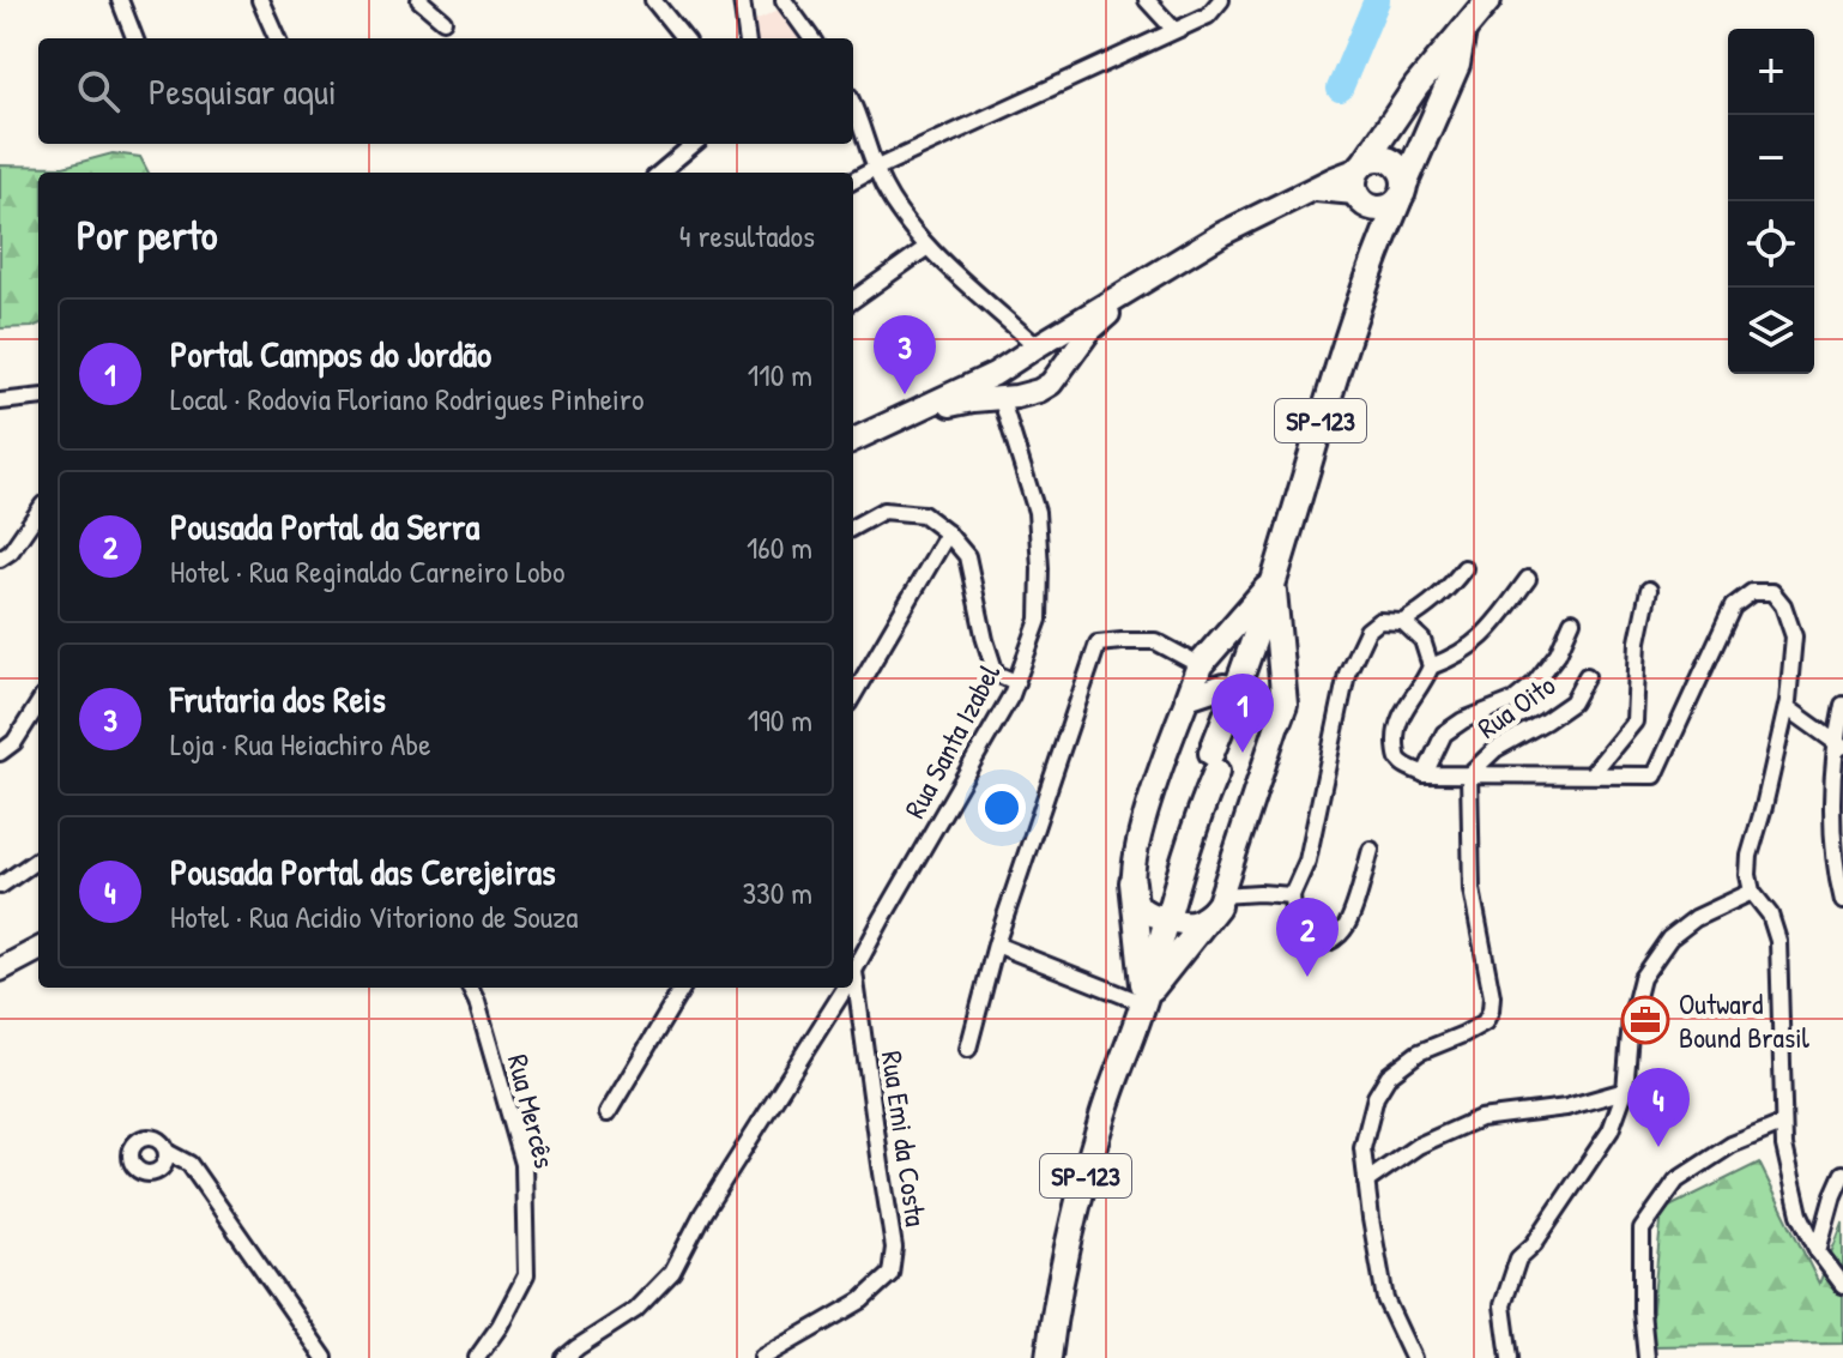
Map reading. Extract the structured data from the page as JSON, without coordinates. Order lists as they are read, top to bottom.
{
  "streets": {
    "main road": ["SP-123"],
    "street": [
      "Rua Oito",
      "Rua Santa Izabel",
      "Rua Mercês",
      "Rua Emi da Costa"
    ]
  },
  "places": {
    "office": ["Outward Bound Brasil"]
  },
  "page": {
    "map_buttons": ["+", "−"],
    "search": "Pesquisar aqui",
    "heading": ["Por perto", "4 resultados"],
    "list": [
      {
        "mark": "1",
        "name": "Portal Campos do Jordão",
        "note": "Local · Rodovia Floriano Rodrigues Pinheiro",
        "value": "110 m"
      },
      {
        "mark": "2",
        "name": "Pousada Portal da Serra",
        "note": "Hotel · Rua Reginaldo Carneiro Lobo",
        "value": "160 m"
      },
      {
        "mark": "3",
        "name": "Frutaria dos Reis",
        "note": "Loja · Rua Heiachiro Abe",
        "value": "190 m"
      },
      {
        "mark": "4",
        "name": "Pousada Portal das Cerejeiras",
        "note": "Hotel · Rua Acidio Vitoriono de Souza",
        "value": "330 m"
      }
    ],
    "pins": [
      "3",
      "1",
      "2",
      "4"
    ]
  }
}
